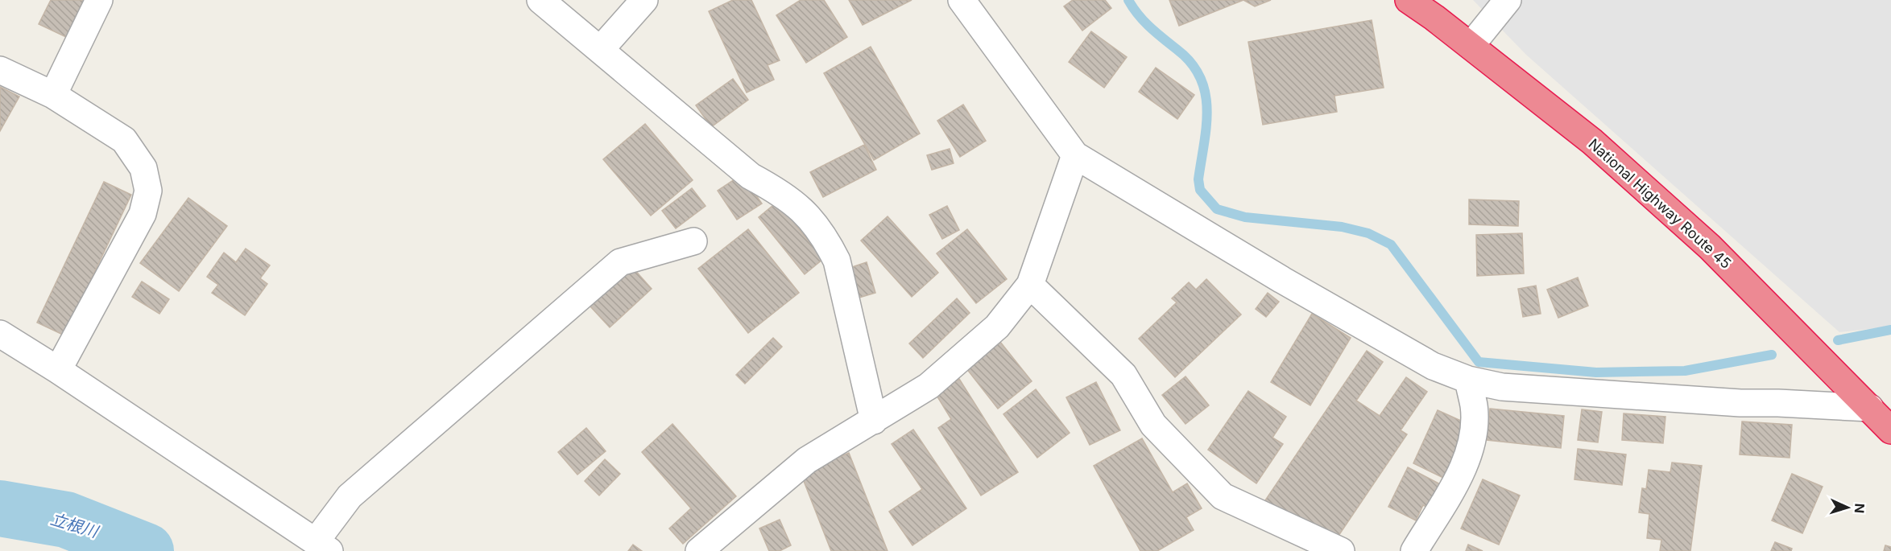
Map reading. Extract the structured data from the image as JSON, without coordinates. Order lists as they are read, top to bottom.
{
  "streets": {
    "highway": ["National Highway Route 45"]
  },
  "water": ["立根川"],
  "north": "right"
}
